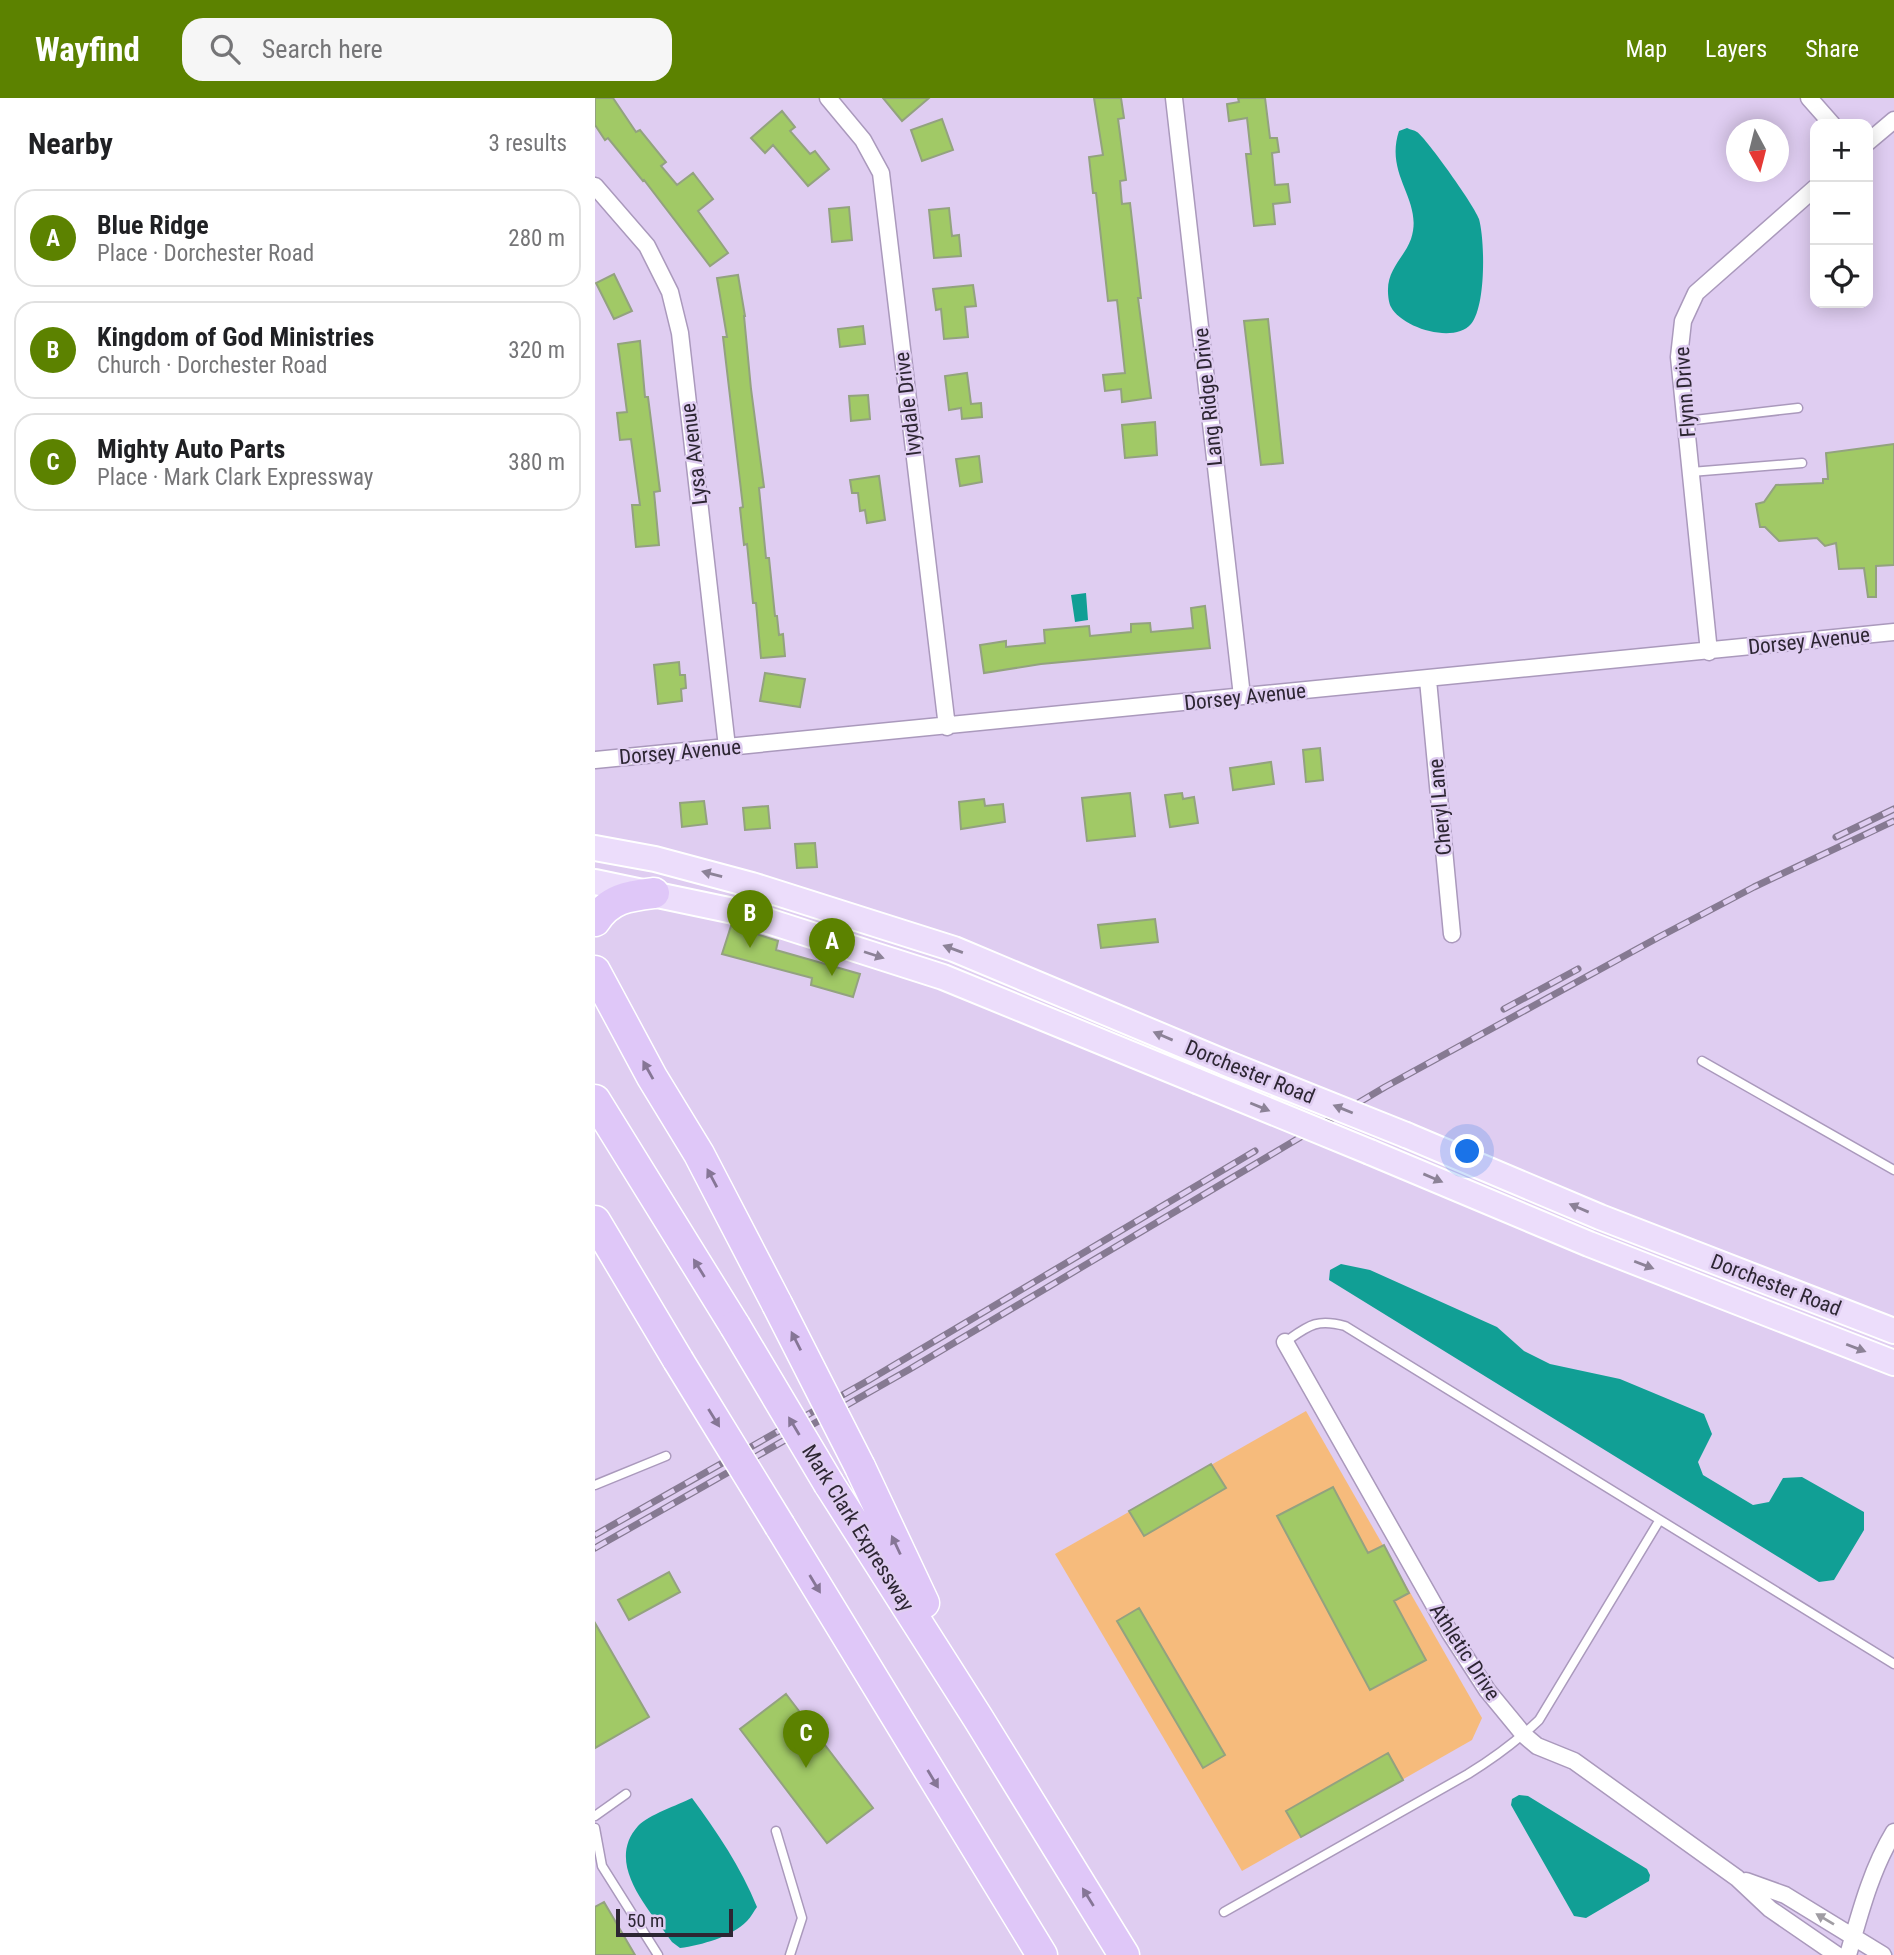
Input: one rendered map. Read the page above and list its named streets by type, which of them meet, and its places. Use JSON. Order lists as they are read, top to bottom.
{
  "streets": {
    "highway": ["Mark Clark Expressway"],
    "main road": ["Dorchester Road"],
    "street": [
      "Flynn Drive",
      "Lang Ridge Drive",
      "Ivydale Drive",
      "Lysa Avenue",
      "Dorsey Avenue",
      "Cheryl Lane",
      "Athletic Drive"
    ]
  },
  "crossings": [
    ["Flynn Drive", "Dorsey Avenue"],
    ["Lang Ridge Drive", "Dorsey Avenue"],
    ["Ivydale Drive", "Dorsey Avenue"],
    ["Lysa Avenue", "Dorsey Avenue"],
    ["Dorsey Avenue", "Cheryl Lane"]
  ],
  "scale_bar": "50 m",
  "north": "bottom",
  "page": {
    "header": "Wayfind",
    "search": "Search here",
    "nav": ["Map", "Layers", "Share"],
    "heading": ["Nearby", "3 results"],
    "map_buttons": ["+", "−"],
    "list": [
      {
        "mark": "A",
        "name": "Blue Ridge",
        "note": "Place · Dorchester Road",
        "value": "280 m"
      },
      {
        "mark": "B",
        "name": "Kingdom of God Ministries",
        "note": "Church · Dorchester Road",
        "value": "320 m"
      },
      {
        "mark": "C",
        "name": "Mighty Auto Parts",
        "note": "Place · Mark Clark Expressway",
        "value": "380 m"
      }
    ],
    "pins": ["B", "A", "C"],
    "scale": "50 m"
  }
}
